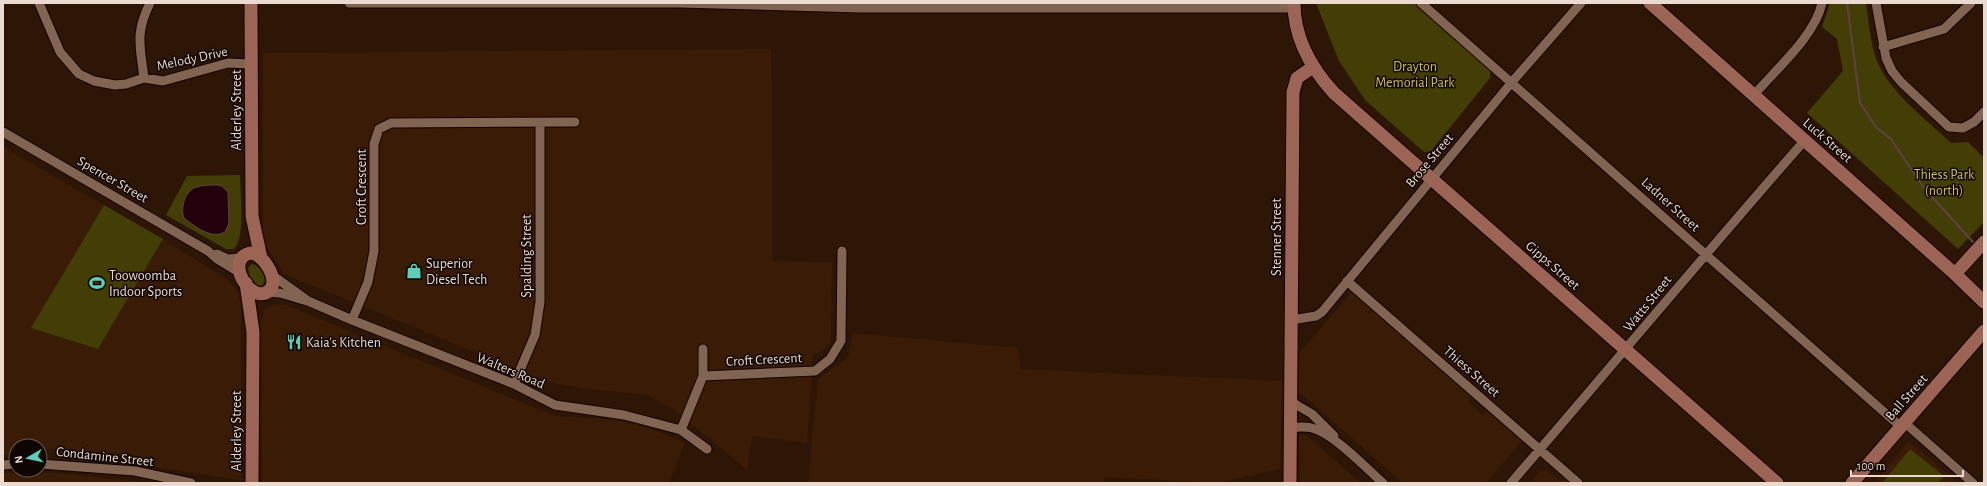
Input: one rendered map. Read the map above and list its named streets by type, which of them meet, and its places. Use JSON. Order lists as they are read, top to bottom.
{
  "streets": {
    "main road": [
      "Alderley Street",
      "Luck Street",
      "Stenner Street",
      "Gipps Street",
      "Ball Street"
    ],
    "street": [
      "Melody Drive",
      "Brose Street",
      "Spencer Street",
      "Croft Crescent",
      "Ladner Street",
      "Spalding Street",
      "Watts Street",
      "Walters Road",
      "Thiess Street",
      "Condamine Street"
    ]
  },
  "crossings": [
    ["Melody Drive", "Alderley Street"],
    ["Alderley Street", "Spencer Street"],
    ["Alderley Street", "Walters Road"],
    ["Luck Street", "Watts Street"],
    ["Brose Street", "Ladner Street"],
    ["Brose Street", "Stenner Street"],
    ["Brose Street", "Gipps Street"],
    ["Brose Street", "Thiess Street"],
    ["Spencer Street", "Walters Road"],
    ["Croft Crescent", "Spalding Street"],
    ["Croft Crescent", "Walters Road"],
    ["Ladner Street", "Watts Street"],
    ["Ladner Street", "Ball Street"],
    ["Stenner Street", "Gipps Street"],
    ["Spalding Street", "Walters Road"],
    ["Gipps Street", "Watts Street"],
    ["Watts Street", "Thiess Street"]
  ],
  "parks": ["Drayton Memorial Park", "Thiess Park (north)"],
  "places": {
    "shop": ["Superior Diesel Tech"],
    "sports": ["Toowoomba Indoor Sports"],
    "restaurant": ["Kaia's Kitchen"]
  },
  "scale_bar": "100 m",
  "north": "left"
}
